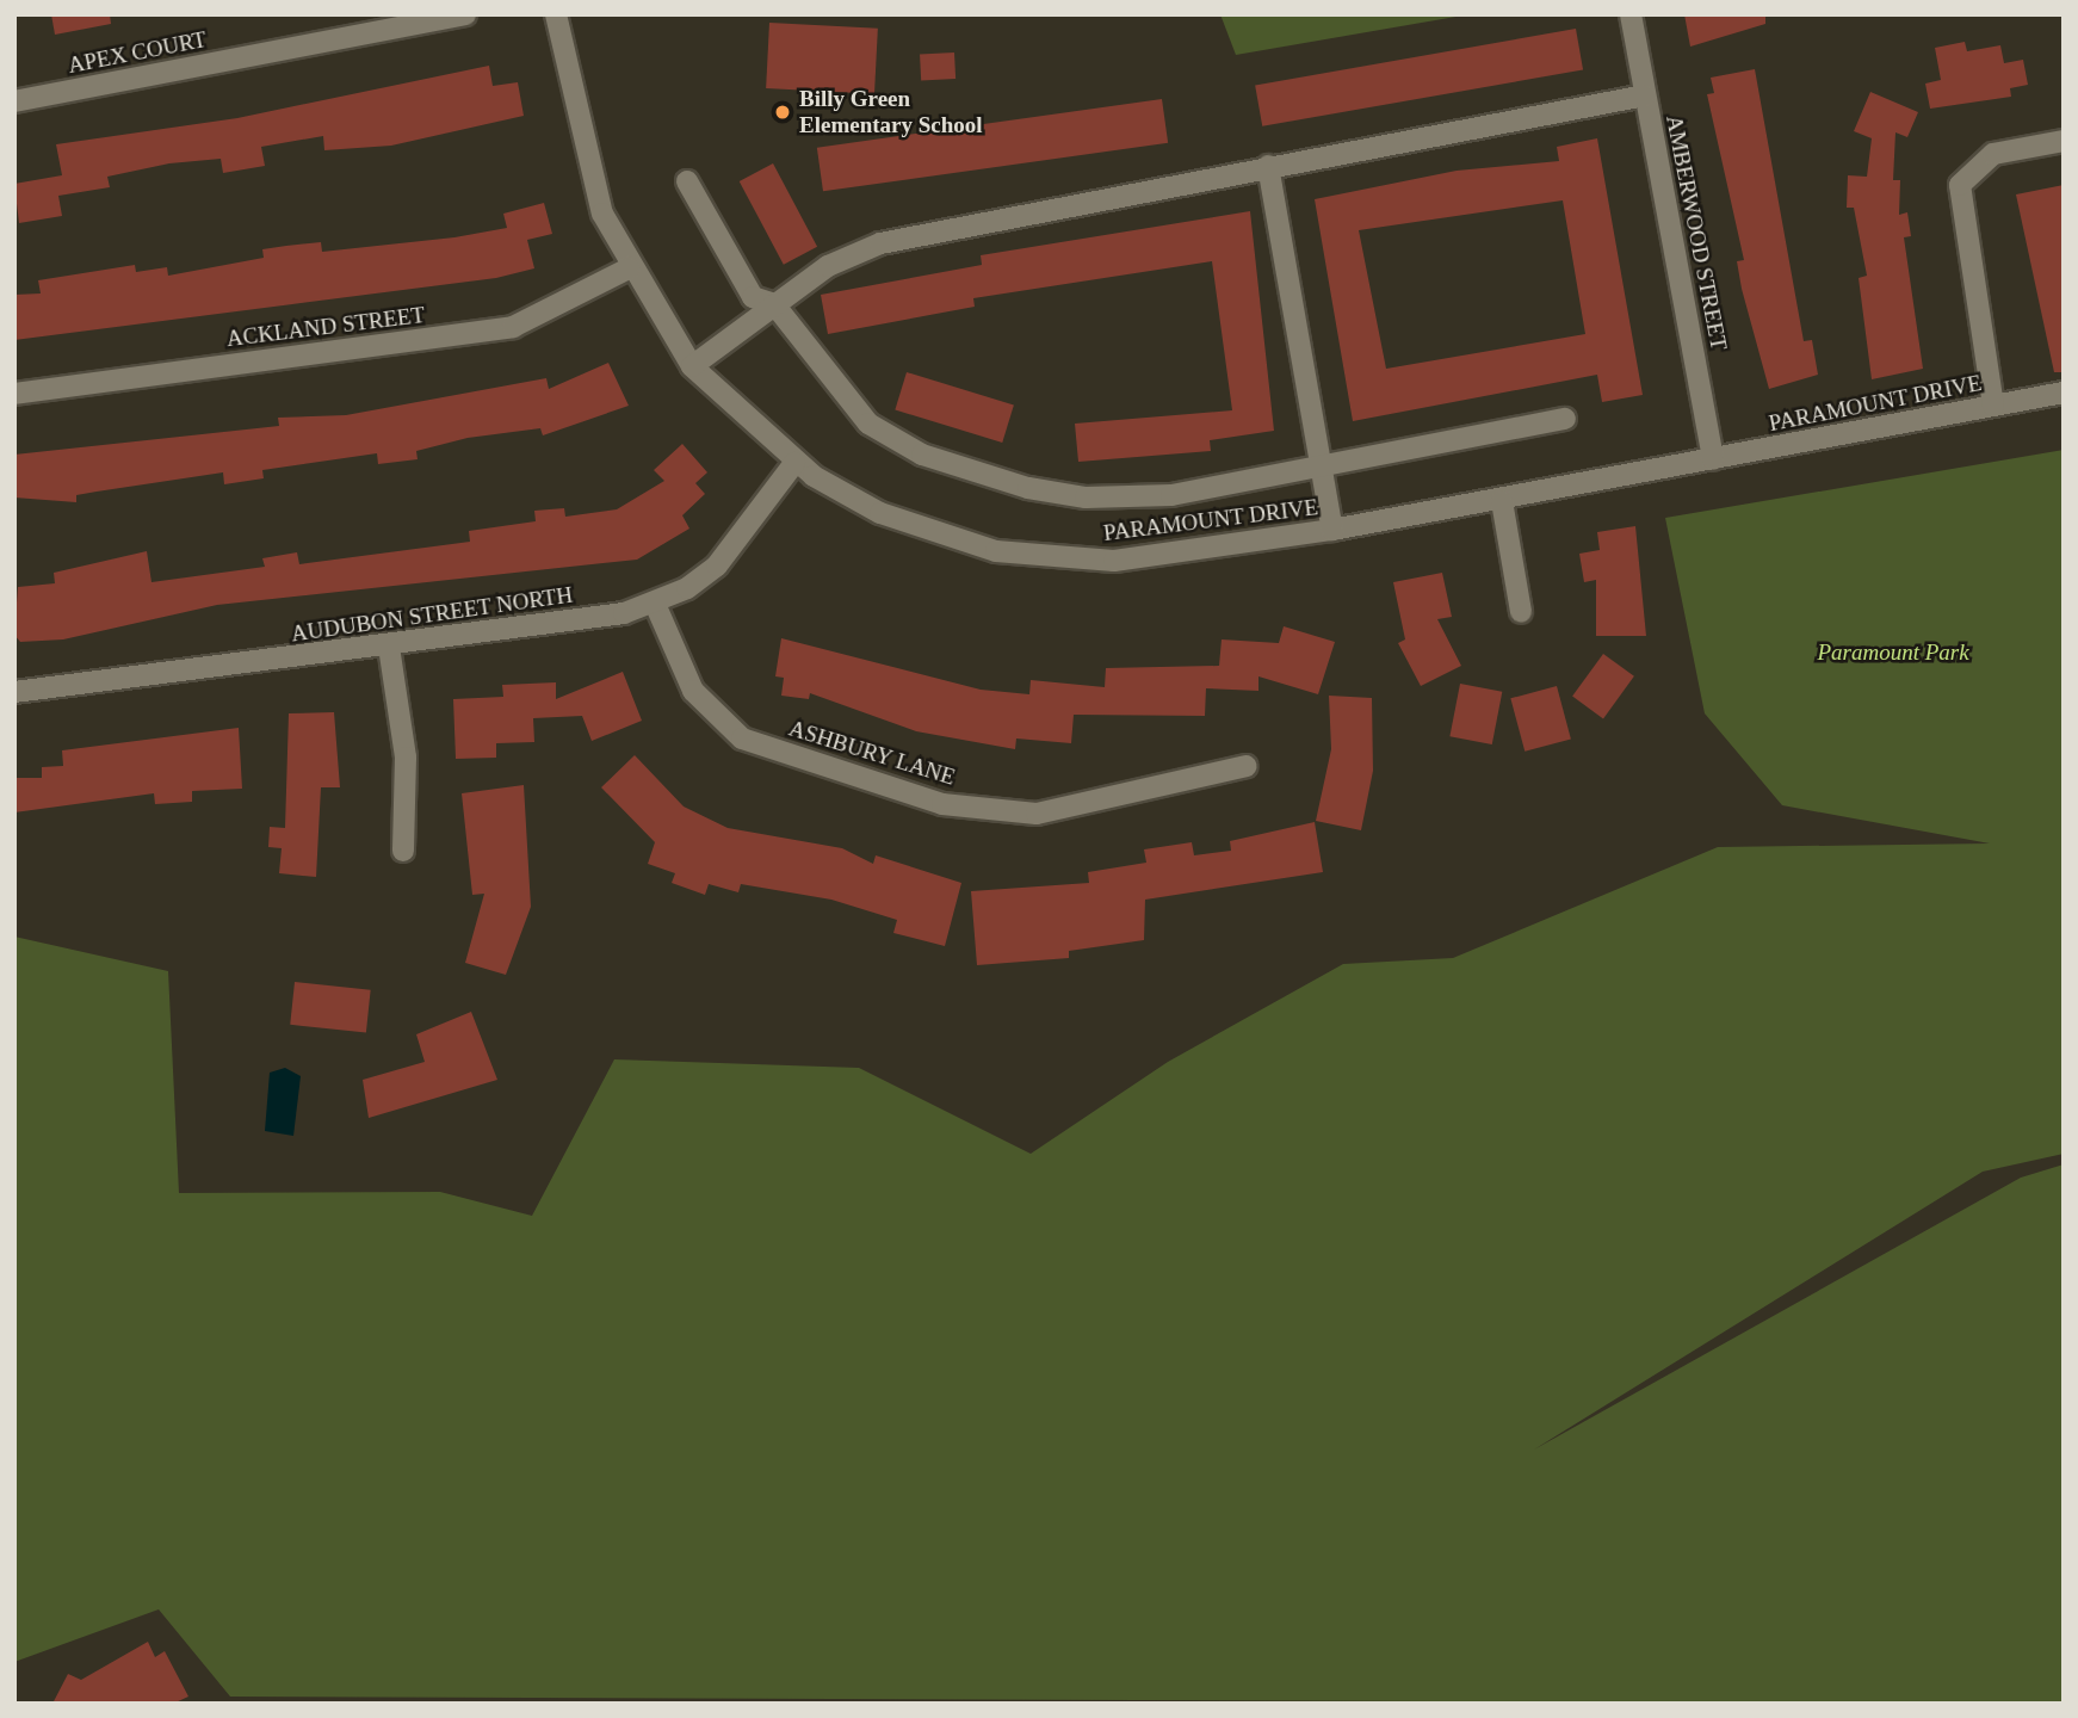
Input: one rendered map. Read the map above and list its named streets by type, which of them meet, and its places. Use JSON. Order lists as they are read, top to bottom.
{
  "streets": {
    "street": [
      "APEX COURT",
      "AMBERWOOD STREET",
      "ACKLAND STREET",
      "PARAMOUNT DRIVE",
      "AUDUBON STREET NORTH",
      "ASHBURY LANE"
    ]
  },
  "crossings": [
    ["AMBERWOOD STREET", "PARAMOUNT DRIVE"],
    ["ACKLAND STREET", "PARAMOUNT DRIVE"],
    ["PARAMOUNT DRIVE", "AUDUBON STREET NORTH"],
    ["AUDUBON STREET NORTH", "ASHBURY LANE"]
  ],
  "parks": ["Paramount Park"],
  "places": ["Billy Green Elementary School"]
}
